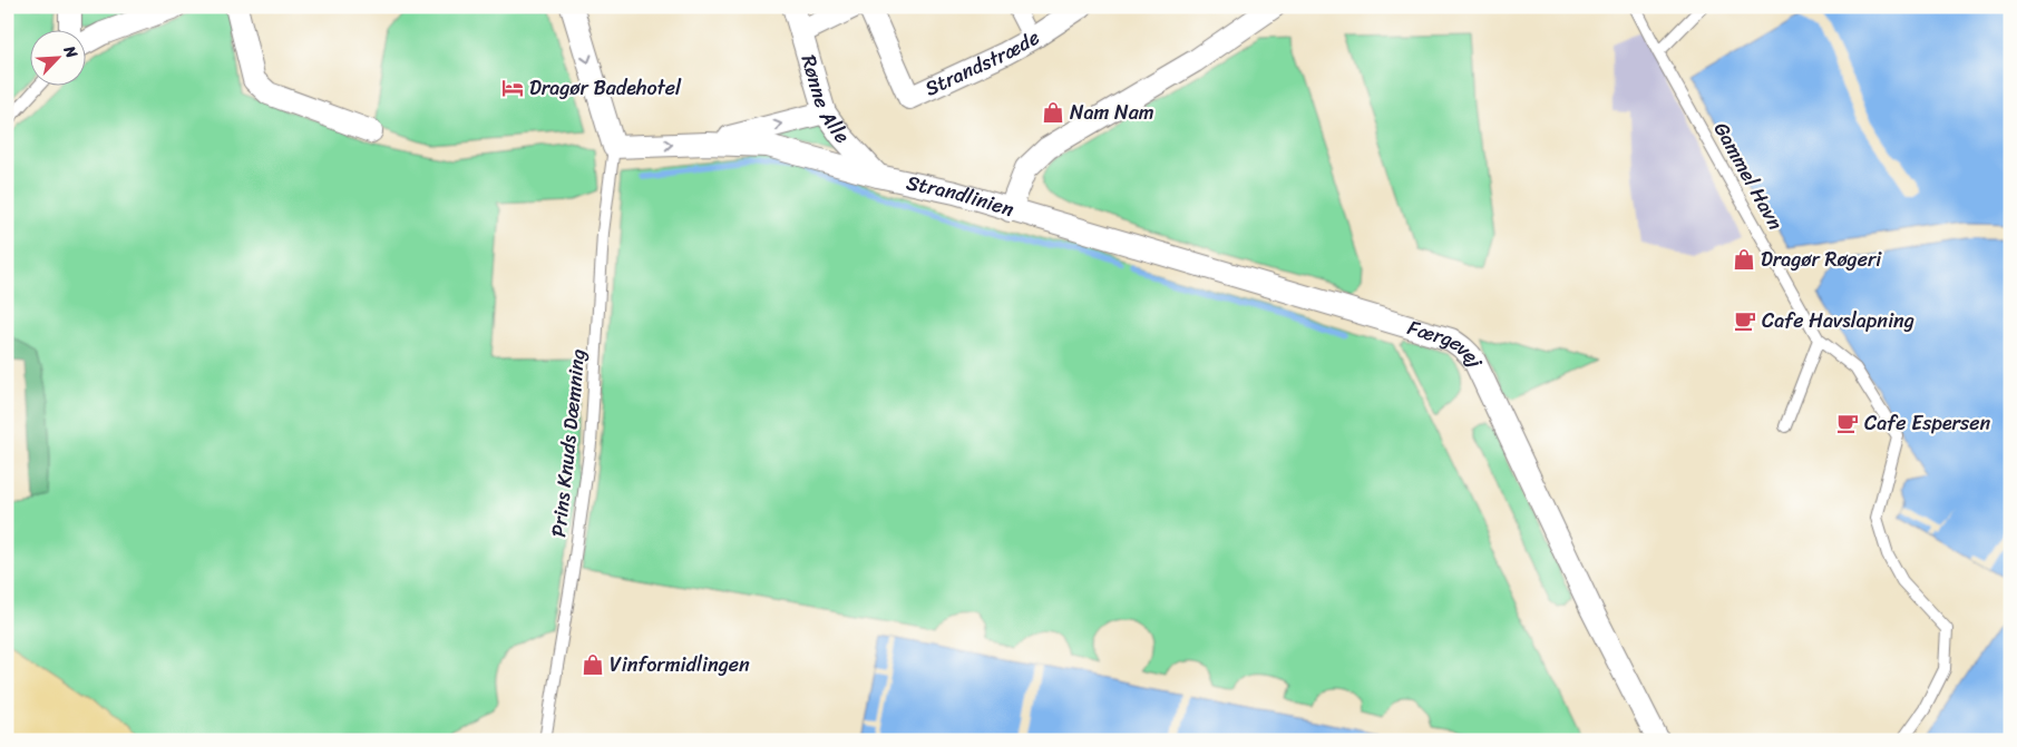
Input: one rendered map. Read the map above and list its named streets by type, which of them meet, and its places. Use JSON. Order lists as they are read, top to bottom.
{
  "streets": {
    "street": [
      "Strandstræde",
      "Rønne Alle",
      "Strandlinien",
      "Færgevej"
    ],
    "lane": ["Gammel Havn", "Prins Knuds Dæmning"]
  },
  "crossings": [
    ["Rønne Alle", "Strandlinien"],
    ["Strandlinien", "Færgevej"],
    ["Strandlinien", "Prins Knuds Dæmning"]
  ],
  "places": {
    "hotel": ["Dragør Badehotel"],
    "shop": ["Nam Nam", "Dragør Røgeri", "Vinformidlingen"],
    "cafe": ["Cafe Havslapning", "Cafe Espersen"]
  },
  "north": "top right"
}
